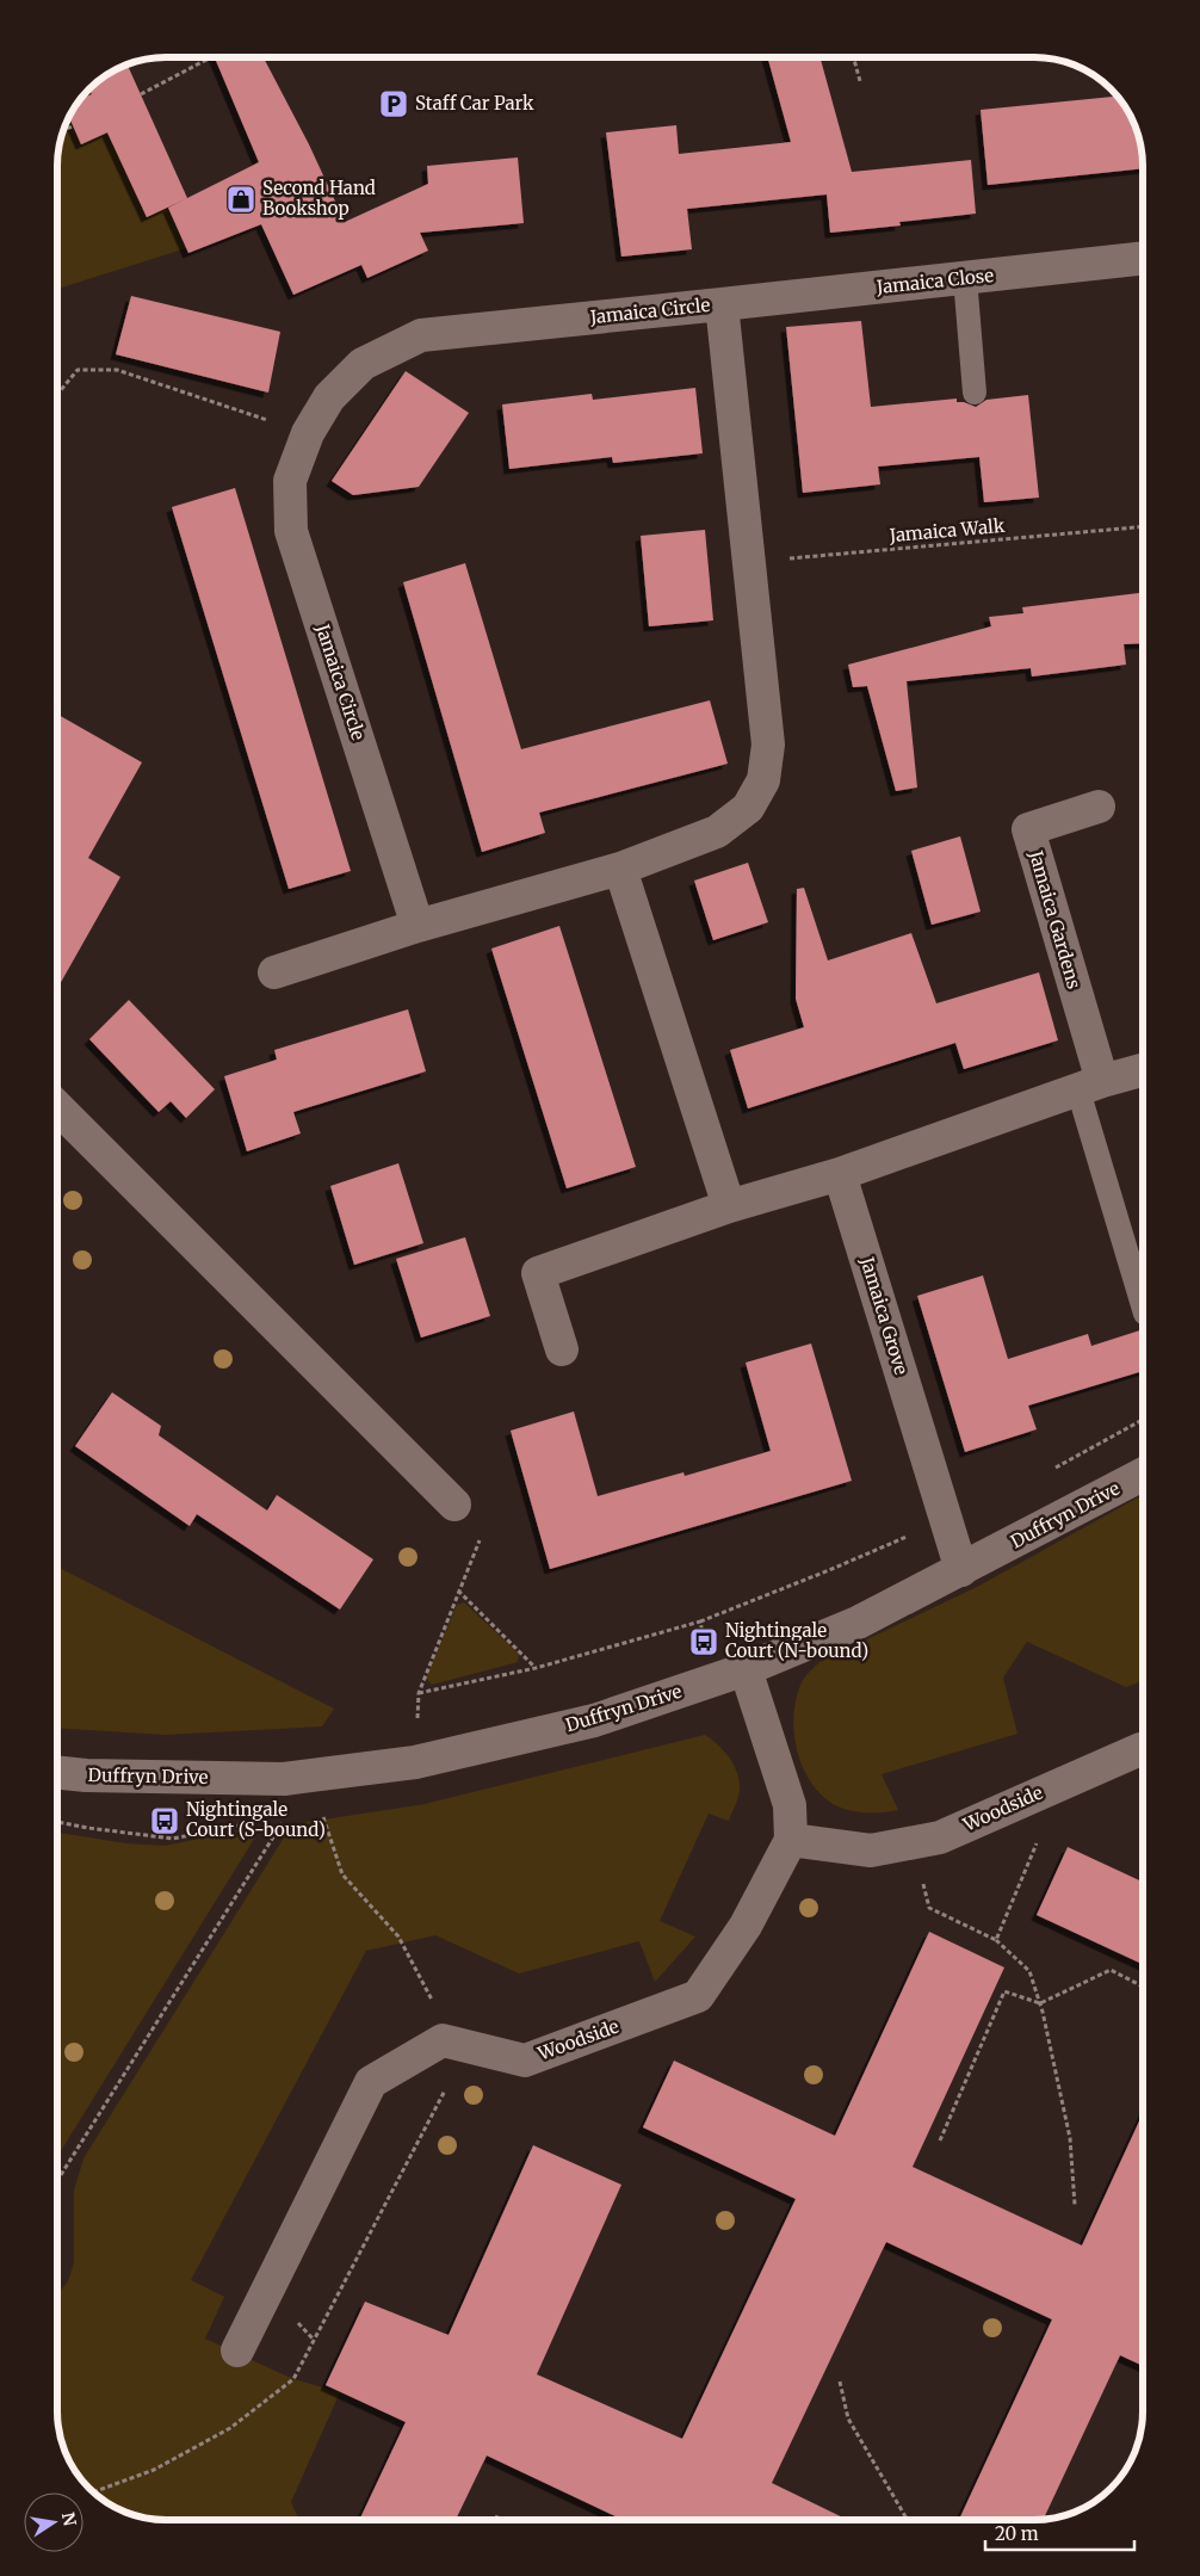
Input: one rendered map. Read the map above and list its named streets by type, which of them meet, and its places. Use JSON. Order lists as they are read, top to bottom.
{
  "streets": {
    "street": [
      "Jamaica Close",
      "Jamaica Circle",
      "Jamaica Gardens",
      "Jamaica Grove",
      "Duffryn Drive",
      "Woodside"
    ],
    "path": ["Jamaica Walk"]
  },
  "crossings": [
    ["Jamaica Close", "Jamaica Circle"],
    ["Jamaica Circle", "Jamaica Walk"],
    ["Jamaica Grove", "Duffryn Drive"],
    ["Duffryn Drive", "Woodside"]
  ],
  "places": {
    "parking": ["Staff Car Park"],
    "shop": ["Second Hand Bookshop"],
    "bus stop": ["Nightingale Court (N-bound)", "Nightingale Court (S-bound)"]
  },
  "scale_bar": "20 m",
  "north": "right"
}
